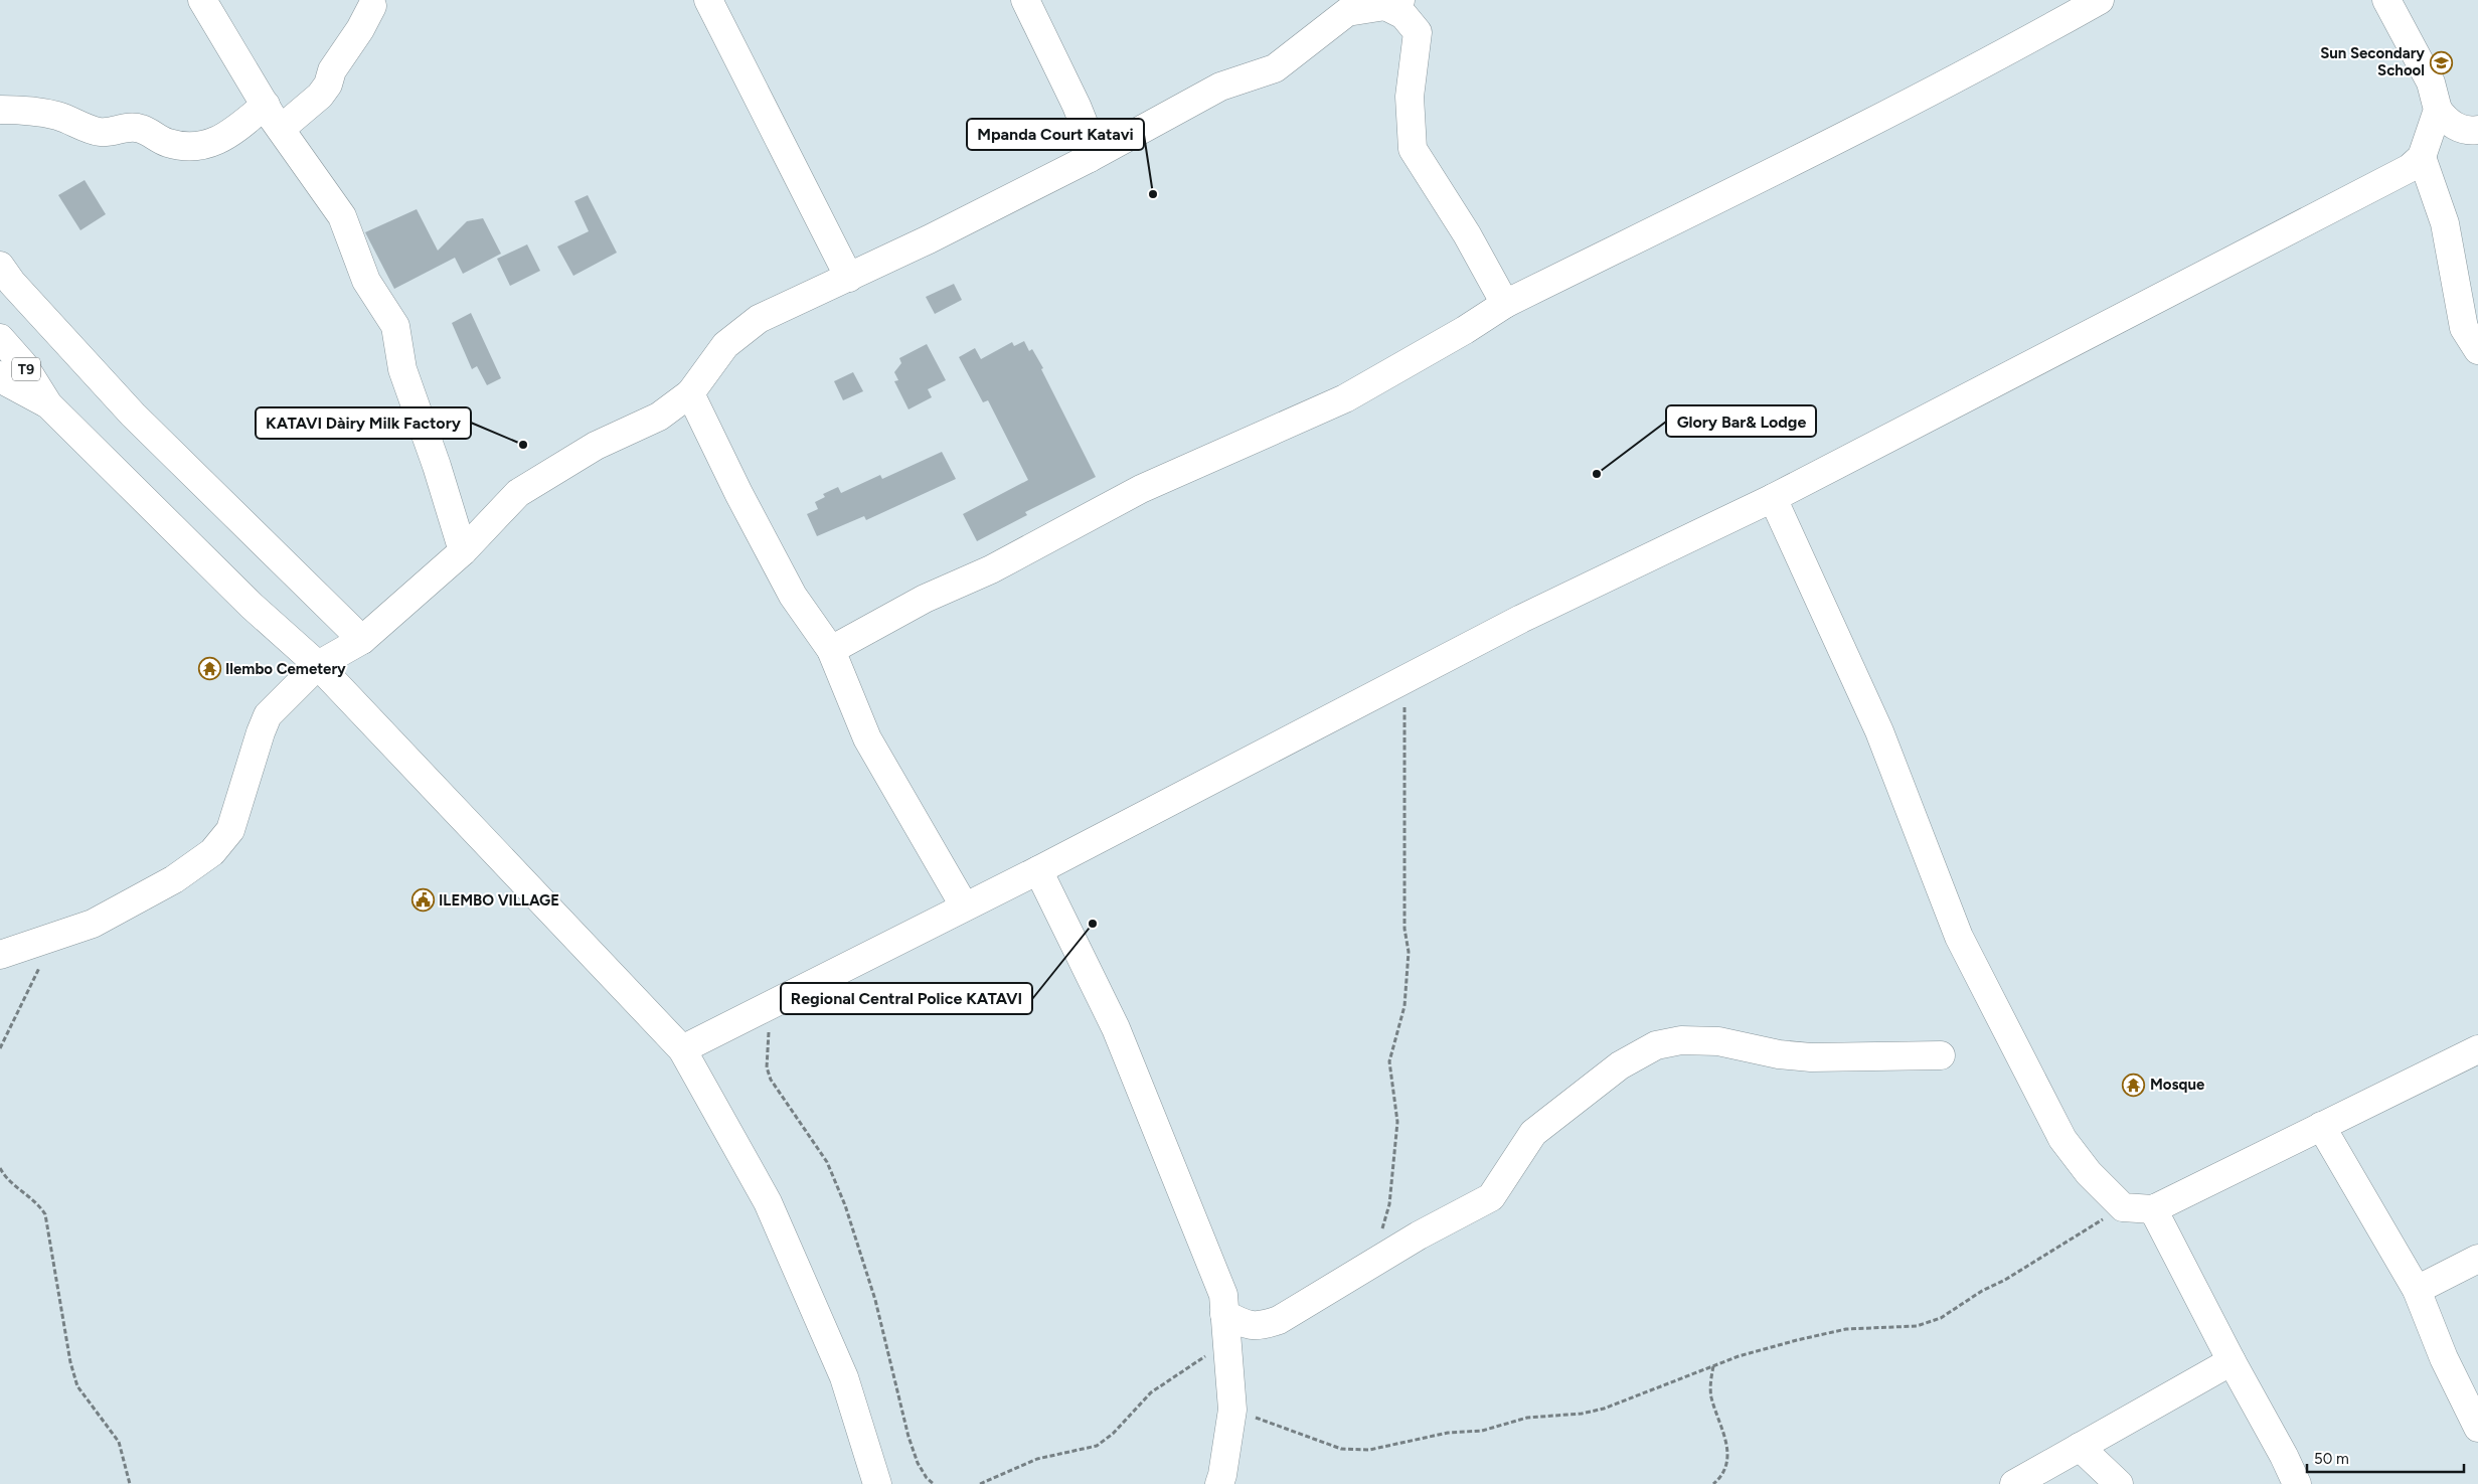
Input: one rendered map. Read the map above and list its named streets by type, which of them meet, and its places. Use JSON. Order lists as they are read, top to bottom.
{
  "streets": {
    "main road": ["T9"]
  },
  "places": {
    "school or university": ["Sun Secondary School"],
    "other": [
      "Mpanda Court Katavi",
      "KATAVI Dàiry Milk Factory",
      "Glory Bar& Lodge",
      "Regional Central Police KATAVI"
    ],
    "temple": ["Ilembo Cemetery", "Mosque"],
    "public building": ["ILEMBO VILLAGE"]
  },
  "scale_bar": "50 m"
}
